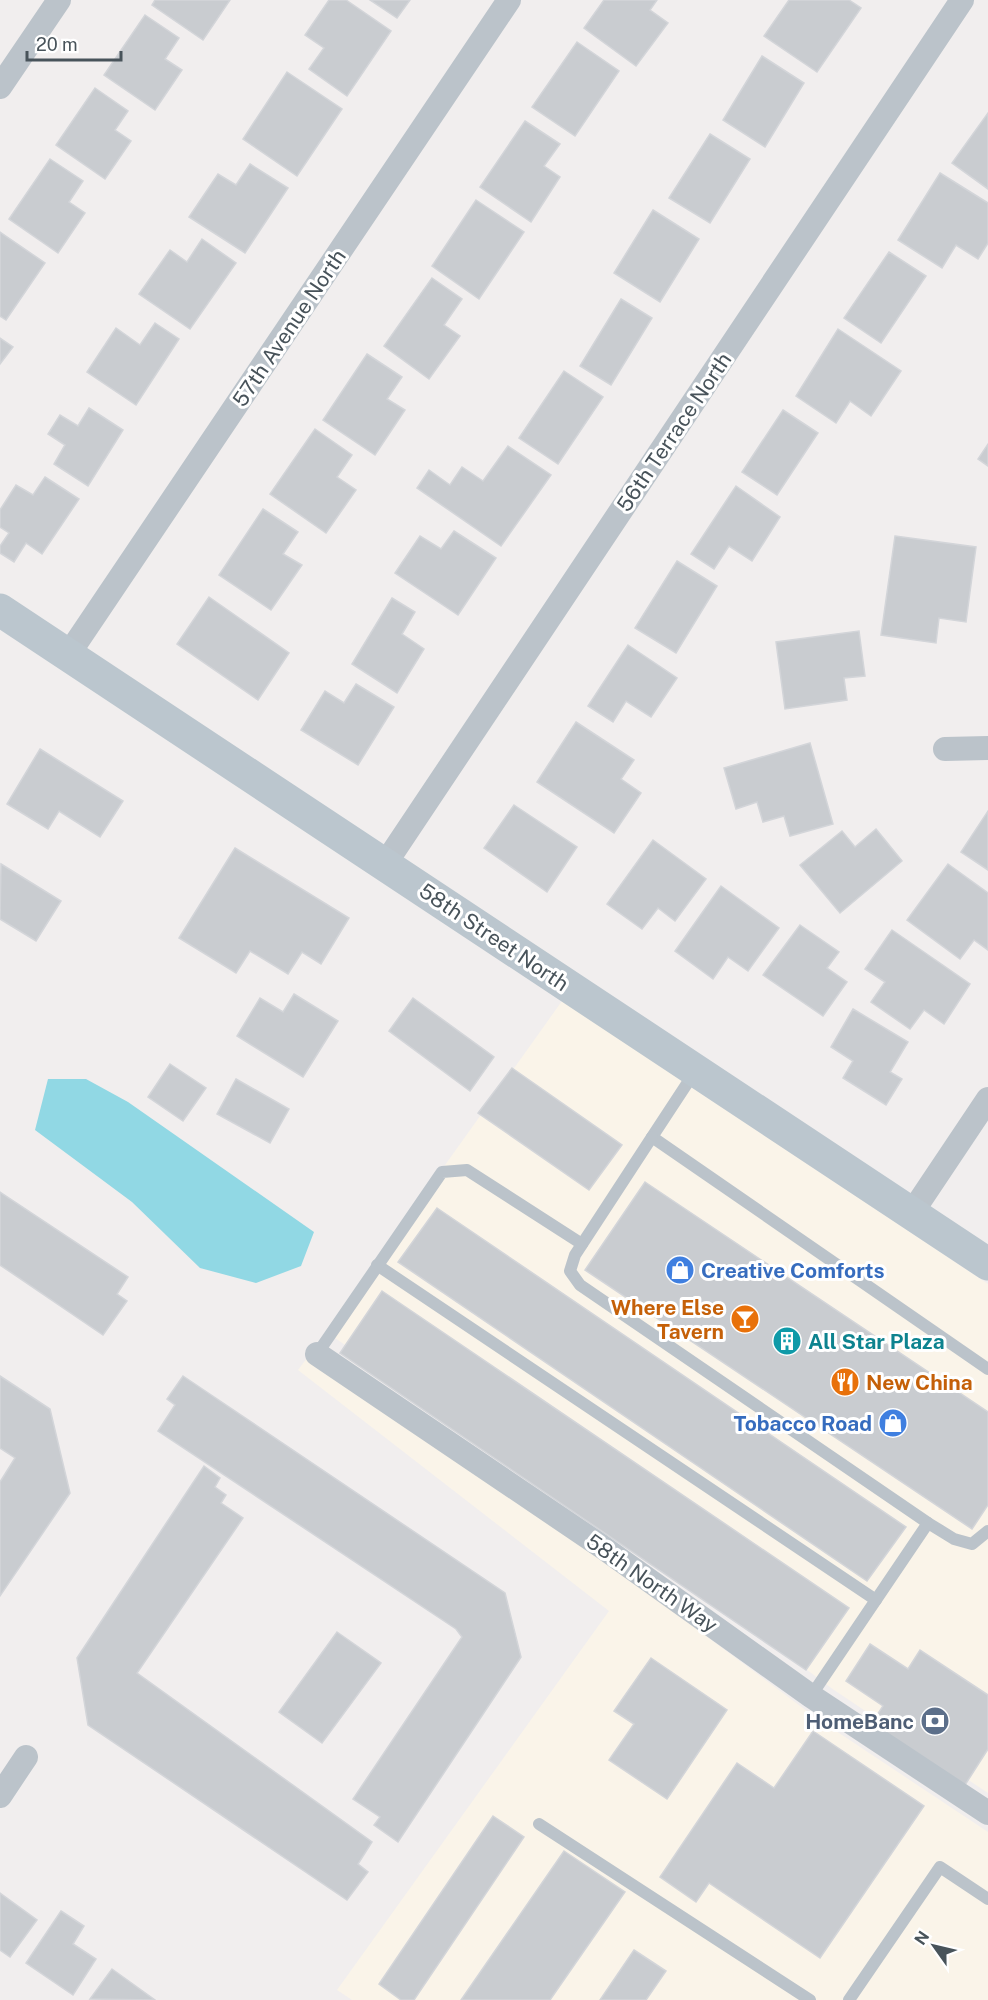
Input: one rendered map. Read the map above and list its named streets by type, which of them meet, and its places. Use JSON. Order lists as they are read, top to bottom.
{
  "streets": {
    "street": [
      "57th Avenue North",
      "56th Terrace North",
      "58th Street North",
      "58th North Way"
    ]
  },
  "crossings": [
    ["57th Avenue North", "58th Street North"],
    ["56th Terrace North", "58th Street North"]
  ],
  "places": {
    "shop": ["Creative Comforts", "Tobacco Road"],
    "bar": ["Where Else Tavern"],
    "building": ["All Star Plaza"],
    "restaurant": ["New China"],
    "bank": ["HomeBanc"]
  },
  "scale_bar": "20 m",
  "north": "top left"
}
